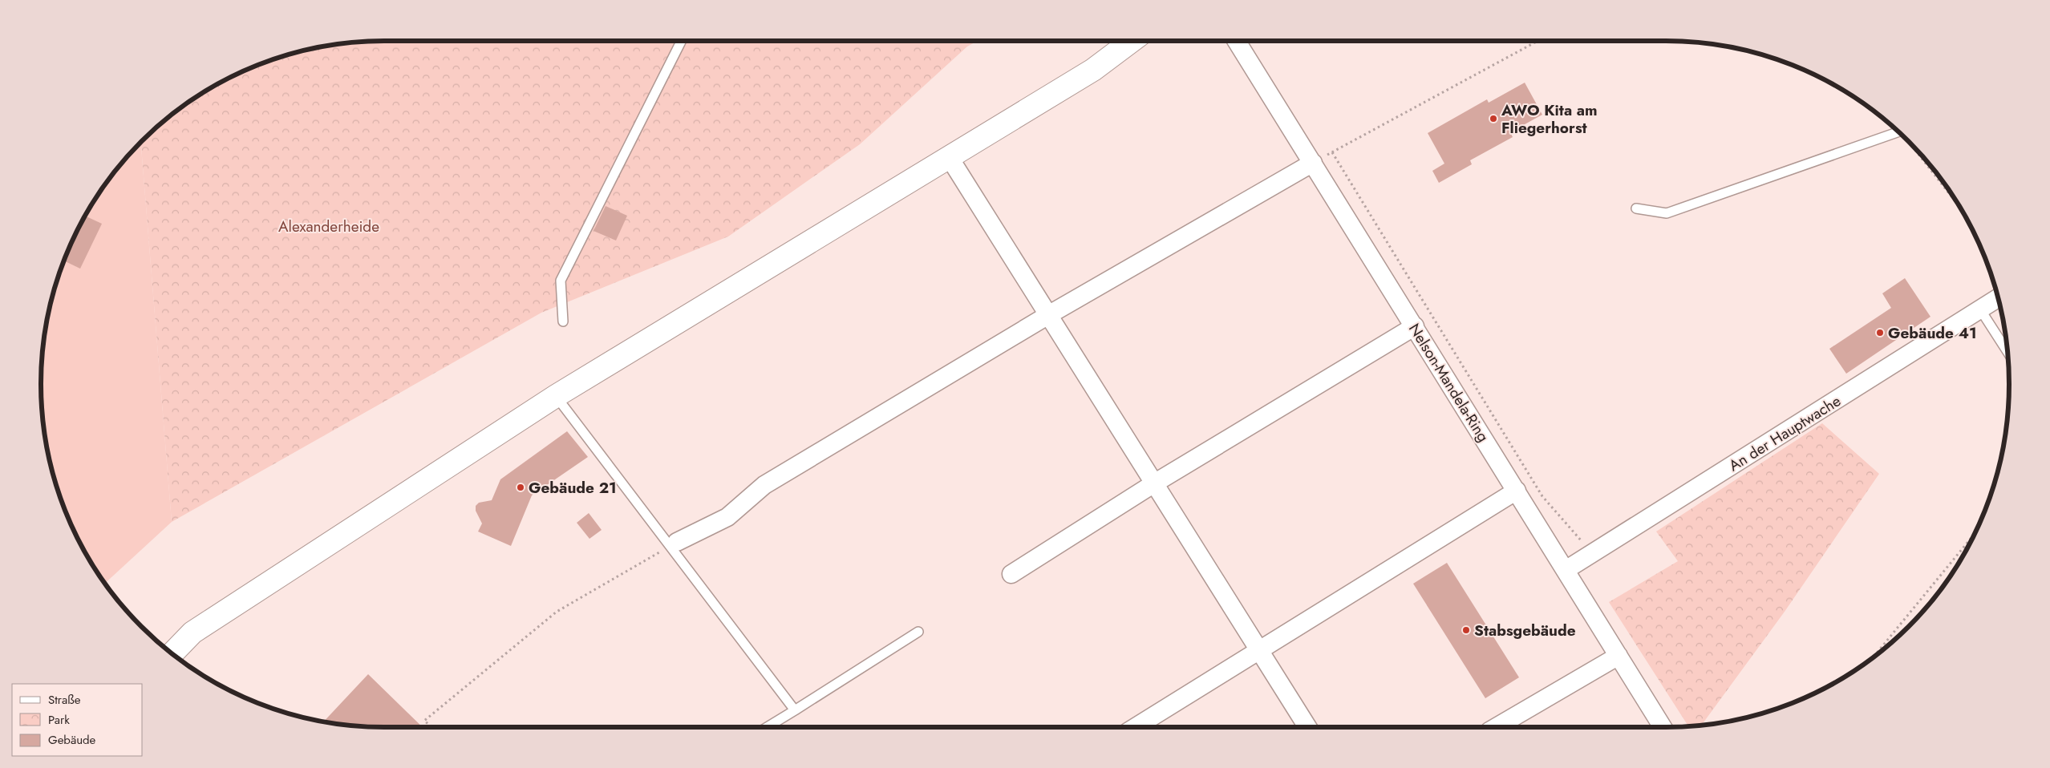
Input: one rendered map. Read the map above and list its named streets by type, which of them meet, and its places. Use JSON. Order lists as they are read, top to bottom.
{
  "streets": {
    "street": ["Nelson-Mandela-Ring", "An der Hauptwache"]
  },
  "crossings": [
    ["Nelson-Mandela-Ring", "An der Hauptwache"]
  ],
  "parks": ["Alexanderheide"],
  "places": [
    "AWO Kita am Fliegerhorst",
    "Gebäude 41",
    "Gebäude 21",
    "Stabsgebäude"
  ],
  "legend": ["Straße", "Park", "Gebäude"]
}
